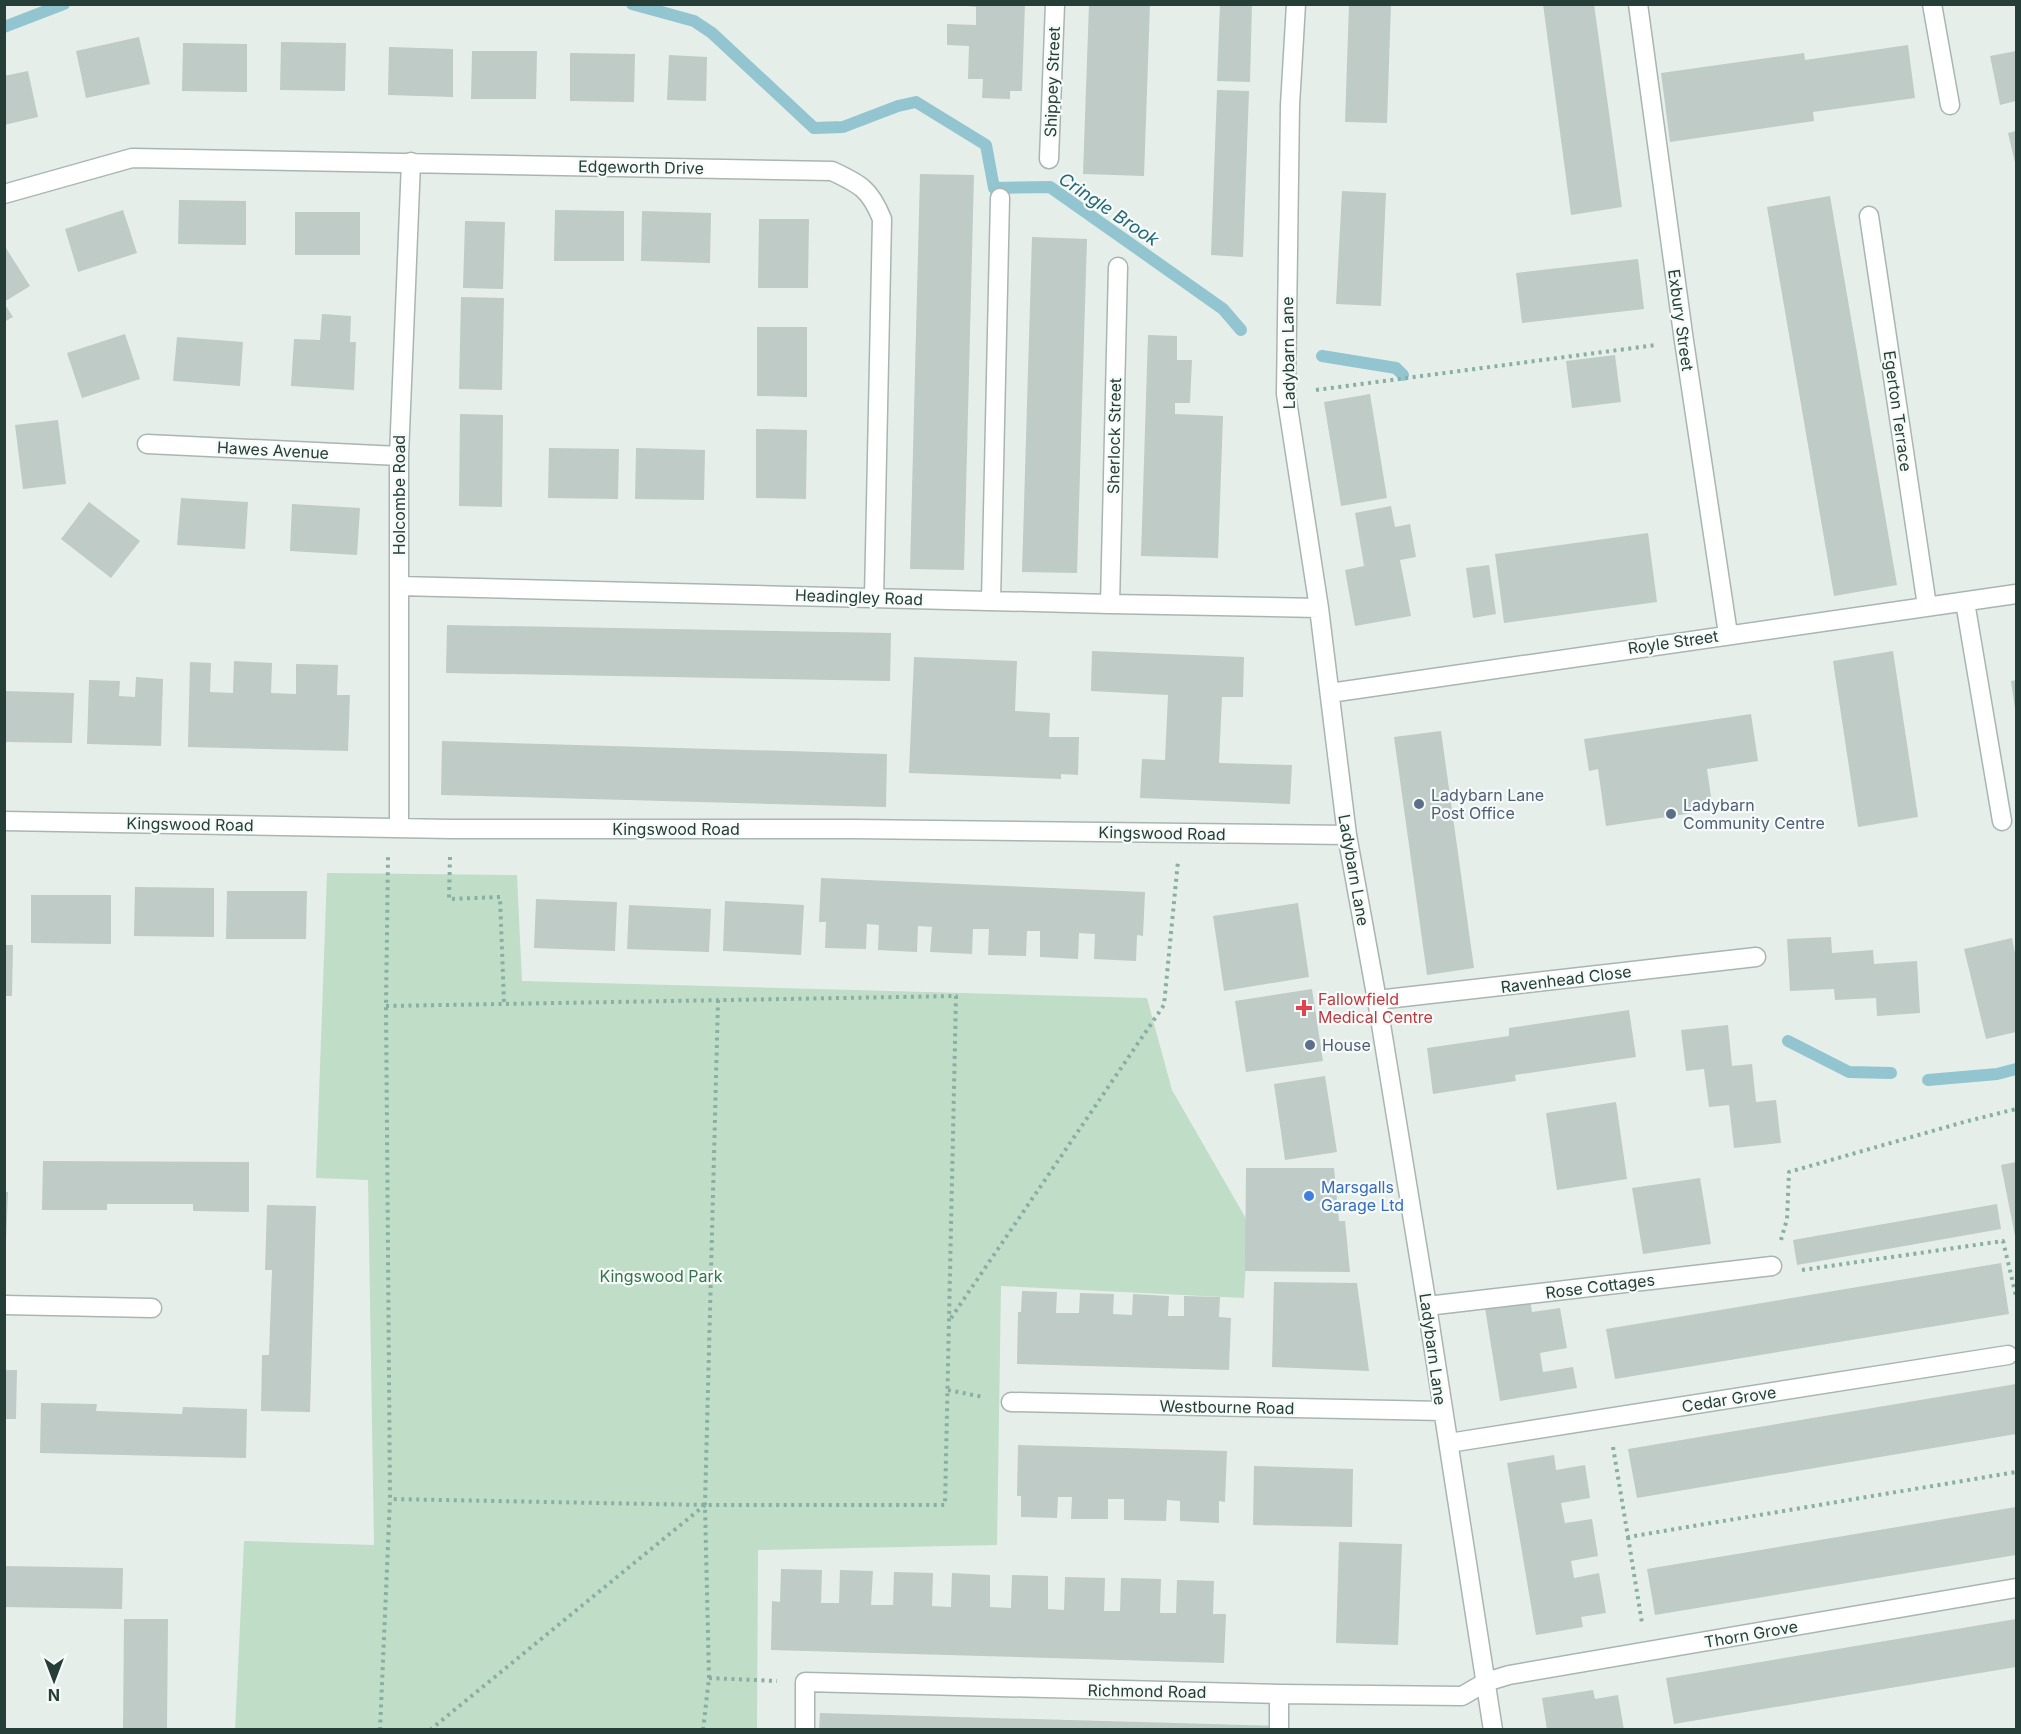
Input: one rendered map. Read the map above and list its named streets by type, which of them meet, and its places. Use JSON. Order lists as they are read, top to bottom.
{
  "streets": {
    "street": [
      "Shippey Street",
      "Edgeworth Drive",
      "Exbury Street",
      "Ladybarn Lane",
      "Egerton Terrace",
      "Sherlock Street",
      "Hawes Avenue",
      "Holcombe Road",
      "Headingley Road",
      "Royle Street",
      "Kingswood Road",
      "Ravenhead Close",
      "Rose Cottages",
      "Cedar Grove",
      "Westbourne Road",
      "Thorn Grove",
      "Richmond Road"
    ]
  },
  "crossings": [
    ["Edgeworth Drive", "Holcombe Road"],
    ["Edgeworth Drive", "Headingley Road"],
    ["Exbury Street", "Royle Street"],
    ["Ladybarn Lane", "Headingley Road"],
    ["Ladybarn Lane", "Royle Street"],
    ["Ladybarn Lane", "Kingswood Road"],
    ["Ladybarn Lane", "Ravenhead Close"],
    ["Ladybarn Lane", "Rose Cottages"],
    ["Ladybarn Lane", "Cedar Grove"],
    ["Ladybarn Lane", "Westbourne Road"],
    ["Ladybarn Lane", "Thorn Grove"],
    ["Ladybarn Lane", "Richmond Road"],
    ["Egerton Terrace", "Royle Street"],
    ["Sherlock Street", "Headingley Road"],
    ["Hawes Avenue", "Holcombe Road"],
    ["Holcombe Road", "Headingley Road"],
    ["Holcombe Road", "Kingswood Road"],
    ["Thorn Grove", "Richmond Road"]
  ],
  "water": ["Cringle Brook"],
  "parks": ["Kingswood Park"],
  "places": {
    "other": [
      "Ladybarn Lane Post Office",
      "Ladybarn Community Centre",
      "House",
      "Marsgalls Garage Ltd"
    ],
    "health": ["Fallowfield Medical Centre"]
  },
  "north": "bottom"
}
